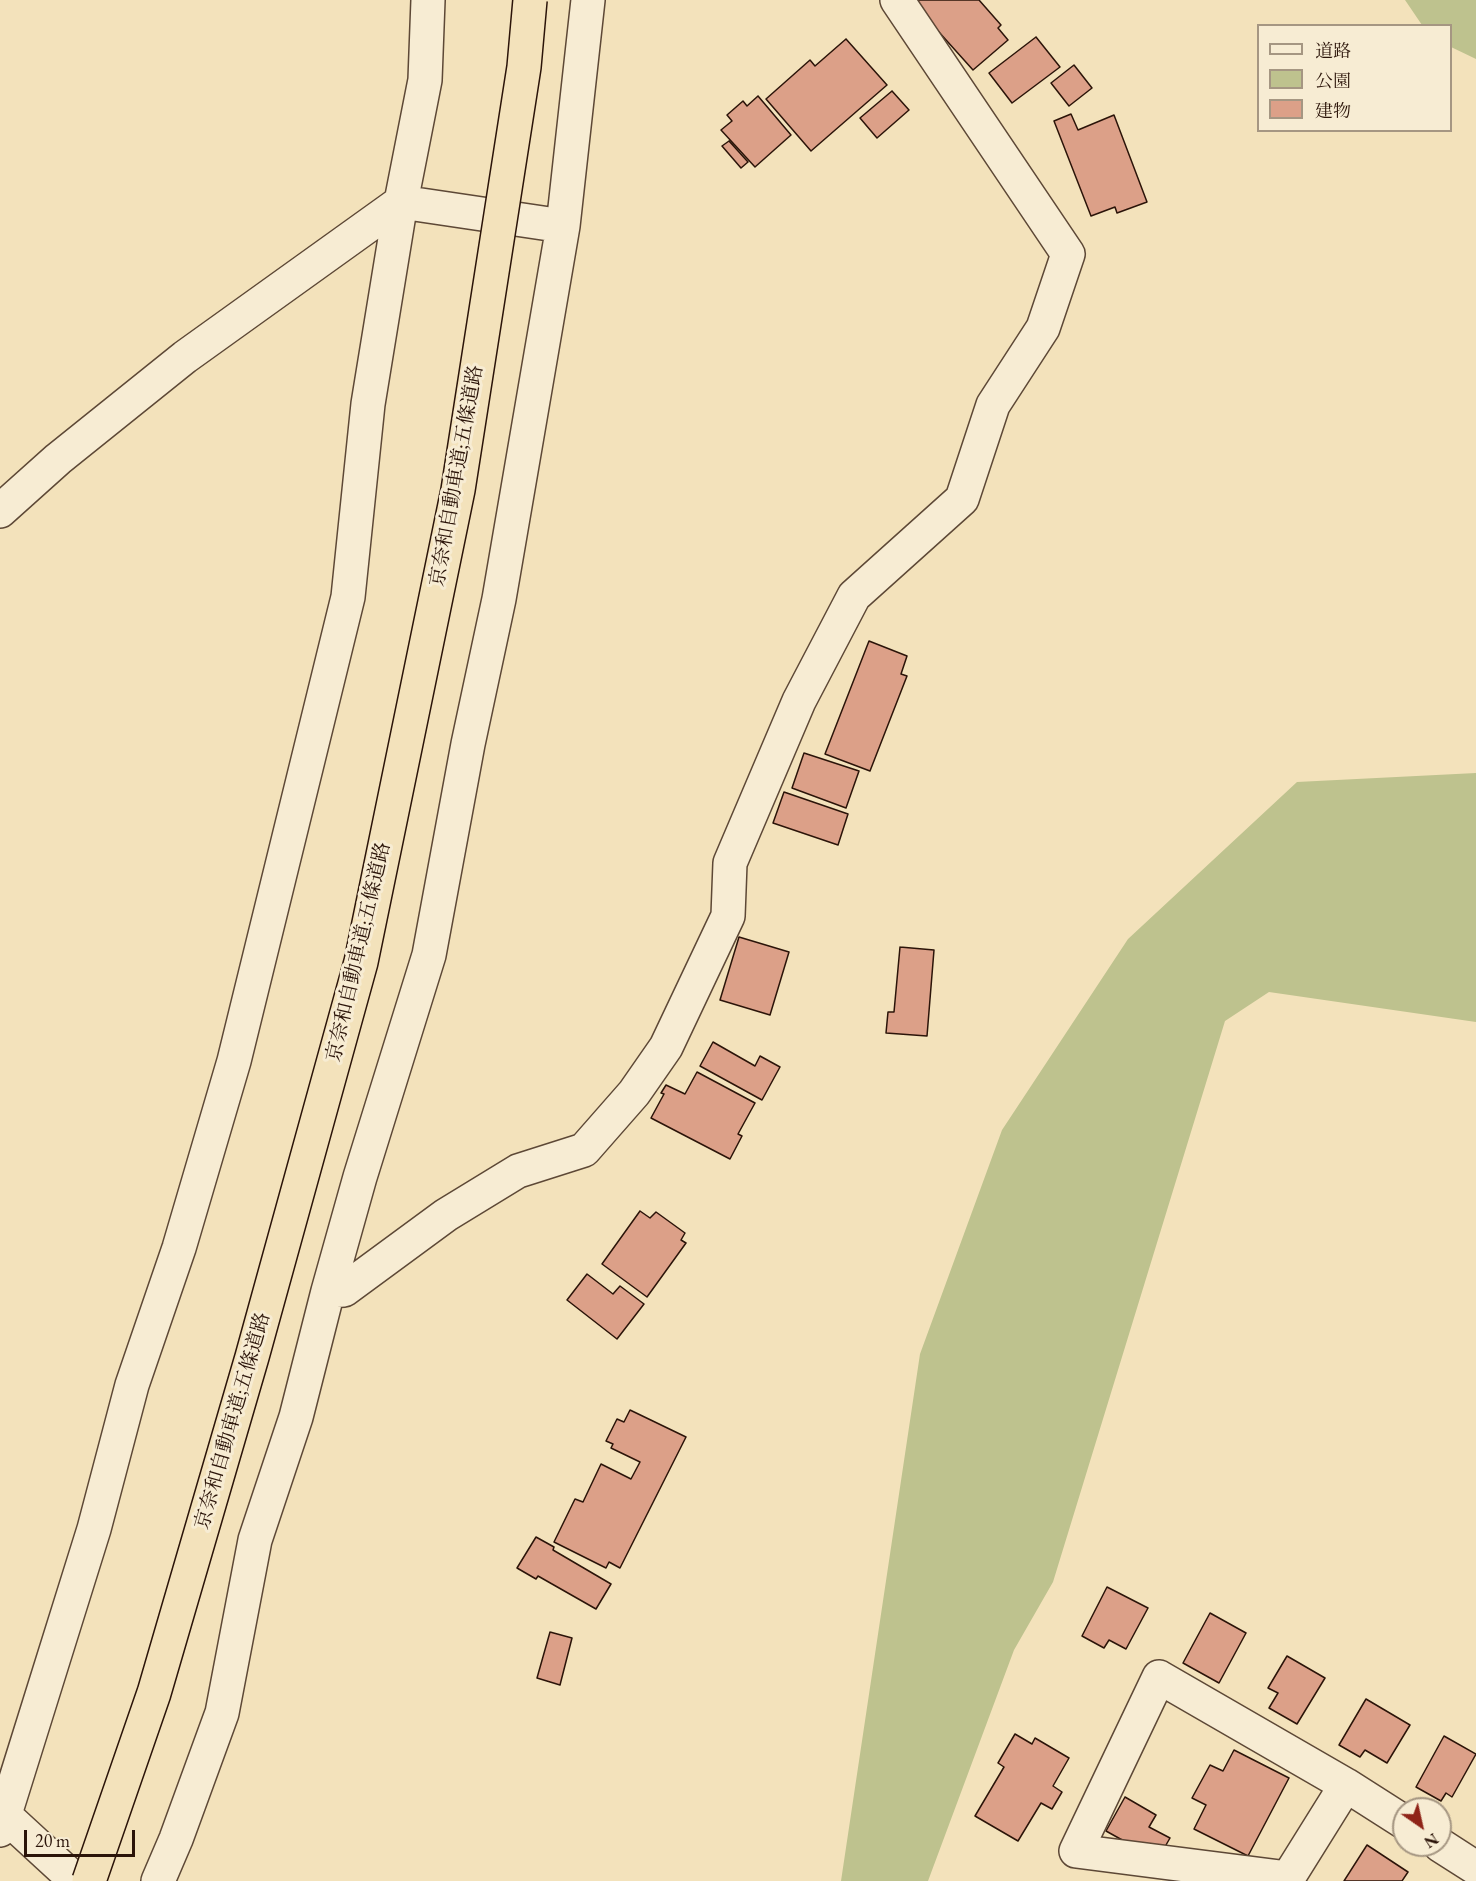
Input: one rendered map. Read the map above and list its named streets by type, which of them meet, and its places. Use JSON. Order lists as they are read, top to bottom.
{
  "streets": {
    "highway": ["京奈和自動車道;五條道路"]
  },
  "legend": ["道路", "公園", "建物"],
  "scale_bar": "20 m",
  "north": "bottom right"
}
